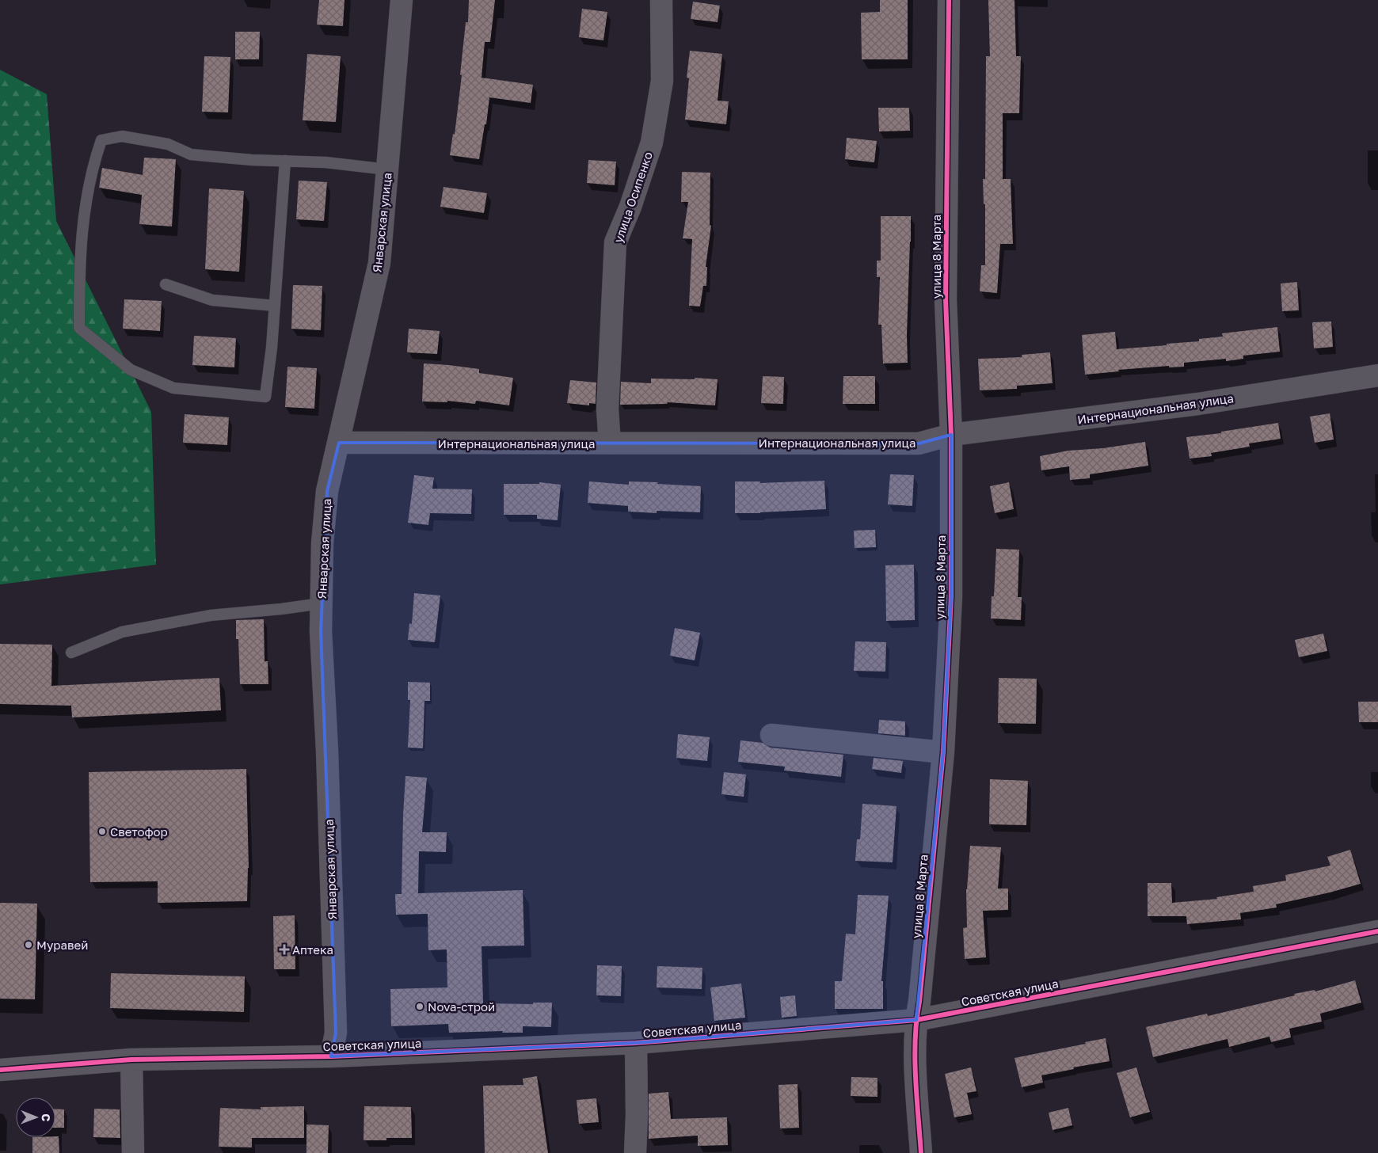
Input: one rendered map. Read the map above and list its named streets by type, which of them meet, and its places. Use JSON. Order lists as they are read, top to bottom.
{
  "streets": {
    "street": [
      "улица Осипенко",
      "Январская улица",
      "улица 8 Марта",
      "Интернациональная улица",
      "Советская улица"
    ]
  },
  "crossings": [
    ["улица Осипенко", "Интернациональная улица"],
    ["Январская улица", "Интернациональная улица"],
    ["Январская улица", "Советская улица"],
    ["улица 8 Марта", "Интернациональная улица"],
    ["улица 8 Марта", "Советская улица"]
  ],
  "places": {
    "other": ["Светофор", "Муравей", "Nova-строй"],
    "health": ["Аптека"]
  },
  "north": "right"
}
